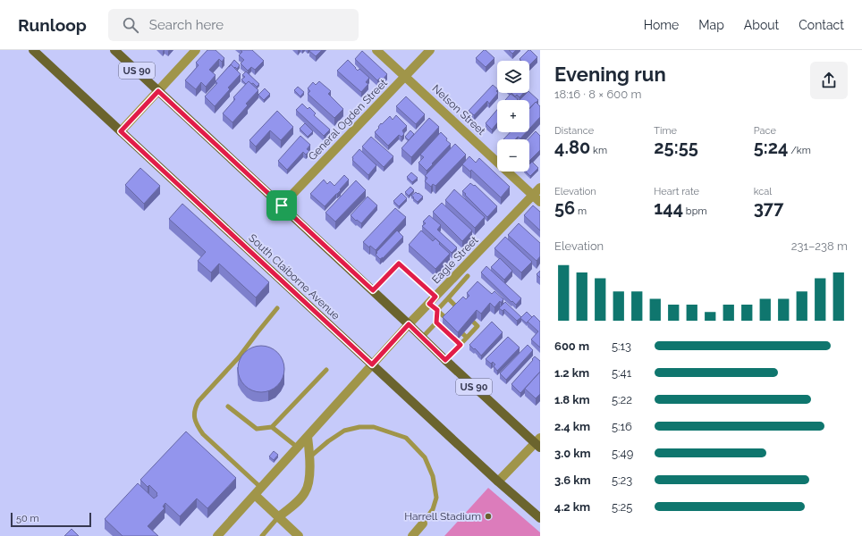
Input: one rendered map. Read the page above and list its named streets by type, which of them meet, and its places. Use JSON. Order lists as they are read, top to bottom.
{
  "streets": {
    "main road": ["US 90", "South Claiborne Avenue"],
    "street": ["Nelson Street", "General Ogden Street", "Eagle Street"]
  },
  "crossings": [
    ["US 90", "General Ogden Street"],
    ["US 90", "Eagle Street"],
    ["Nelson Street", "General Ogden Street"],
    ["Nelson Street", "Eagle Street"],
    ["Eagle Street", "South Claiborne Avenue"]
  ],
  "places": ["Harrell Stadium"],
  "scale_bar": "50 m",
  "page": {
    "header": "Runloop",
    "search": "Search here",
    "nav": [
      "Home",
      "Map",
      "About",
      "Contact"
    ],
    "heading": ["Evening run", "18:16 · 8 × 600 m"],
    "map_buttons": ["+", "−"],
    "stats": [
      ["Distance", "4.80 km"],
      ["Time", "25:55"],
      ["Pace", "5:24 /km"],
      ["Elevation", "56 m"],
      ["Heart rate", "144 bpm"],
      ["kcal", "377"]
    ],
    "chart": ["Elevation", "231–238 m"],
    "list": [
      {
        "name": "600 m",
        "note": "5:13"
      },
      {
        "name": "1.2 km",
        "note": "5:41"
      },
      {
        "name": "1.8 km",
        "note": "5:22"
      },
      {
        "name": "2.4 km",
        "note": "5:16"
      },
      {
        "name": "3.0 km",
        "note": "5:49"
      },
      {
        "name": "3.6 km",
        "note": "5:23"
      },
      {
        "name": "4.2 km",
        "note": "5:25"
      }
    ],
    "scale": "50 m"
  }
}
